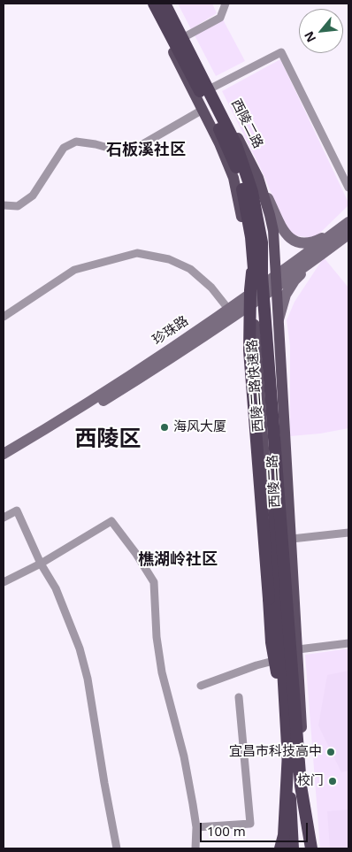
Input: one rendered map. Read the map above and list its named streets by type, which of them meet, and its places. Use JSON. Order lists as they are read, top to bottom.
{
  "streets": {
    "highway": ["西陵二路快速路"],
    "main road": ["西陵二路", "珍珠路"]
  },
  "crossings": [
    ["西陵二路", "珍珠路"]
  ],
  "districts": ["石板溪社区", "西陵区", "樵湖岭社区"],
  "places": ["海风大厦", "宜昌市科技高中", "校门"],
  "scale_bar": "100 m",
  "north": "bottom left"
}
